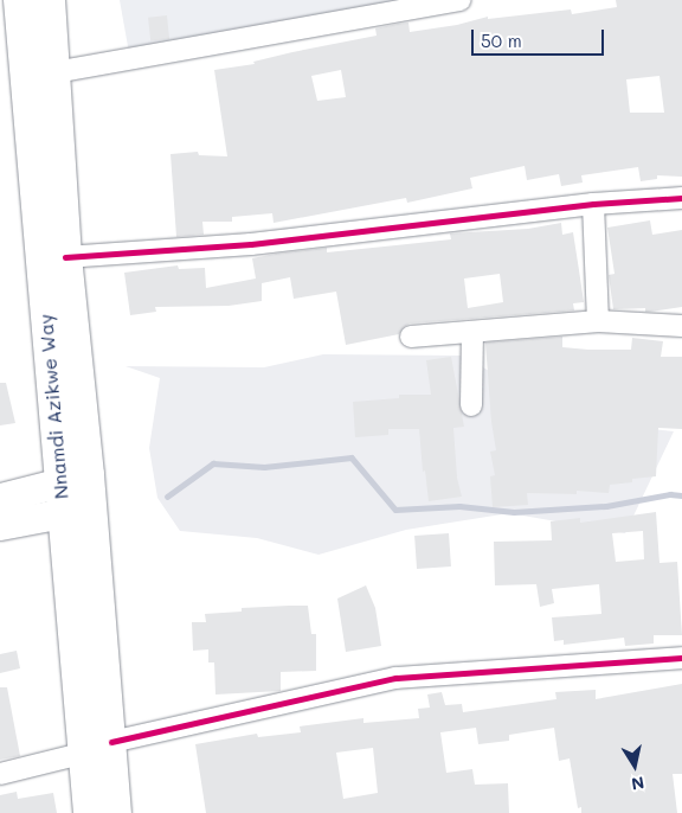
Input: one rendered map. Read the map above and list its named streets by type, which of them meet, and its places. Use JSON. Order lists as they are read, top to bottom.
{
  "streets": {
    "highway": ["Nnamdi Azikwe Way"]
  },
  "scale_bar": "50 m",
  "north": "bottom"
}
